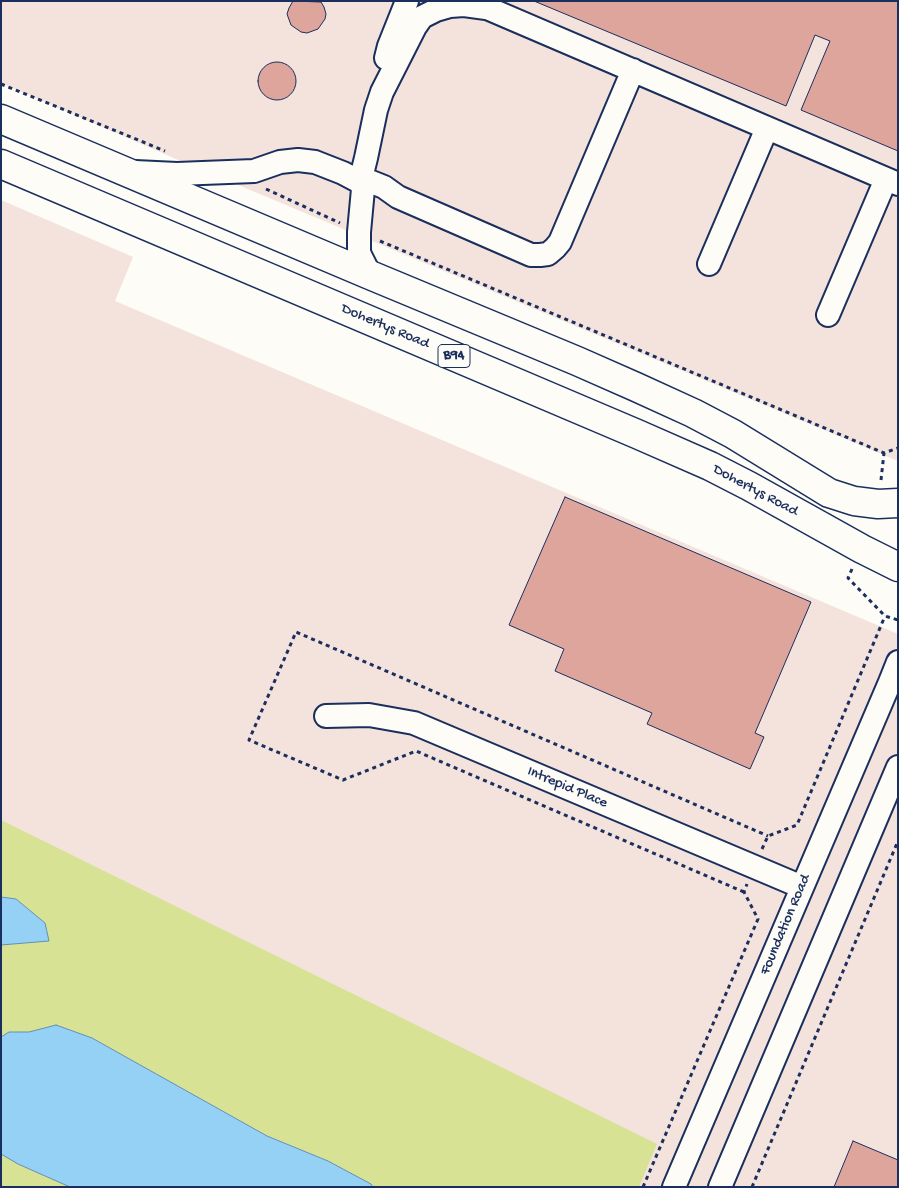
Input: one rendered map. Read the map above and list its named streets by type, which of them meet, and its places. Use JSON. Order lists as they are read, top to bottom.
{
  "streets": {
    "main road": ["Dohertys Road", "B94"],
    "street": ["Intrepid Place", "Foundation Road"]
  },
  "crossings": [
    ["Intrepid Place", "Foundation Road"]
  ]
}
